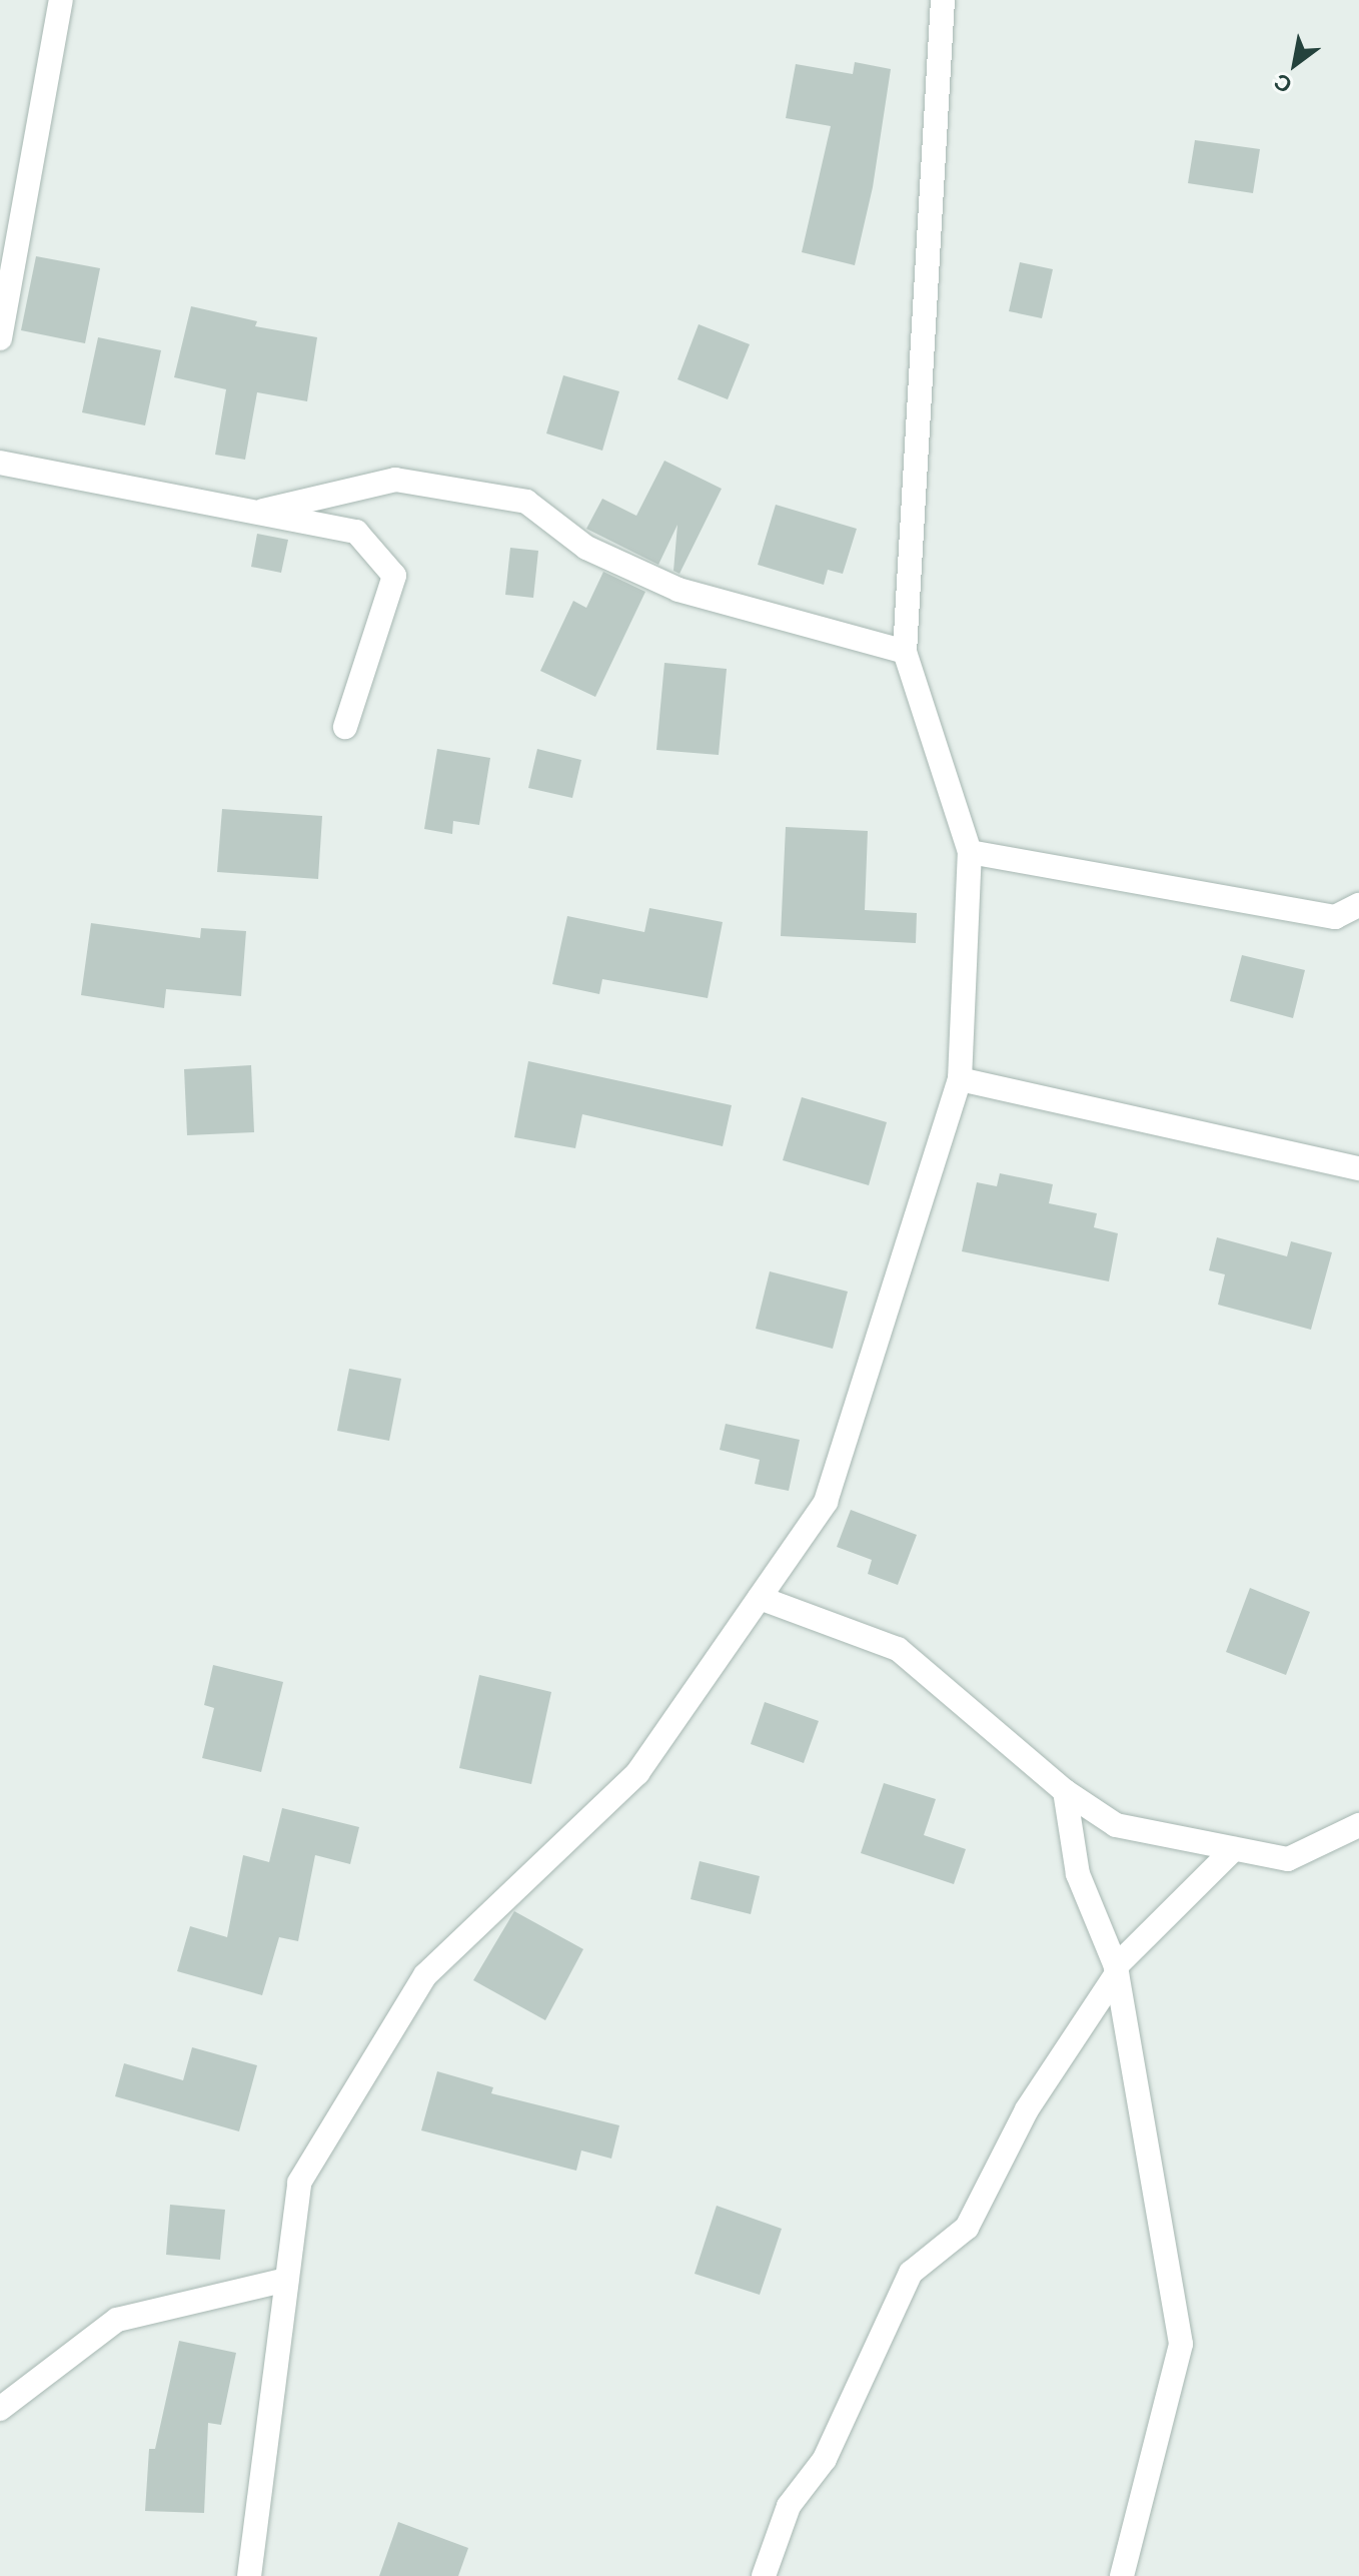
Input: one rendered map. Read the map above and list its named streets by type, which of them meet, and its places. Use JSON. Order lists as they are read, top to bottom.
{
  "north": "bottom left"
}
